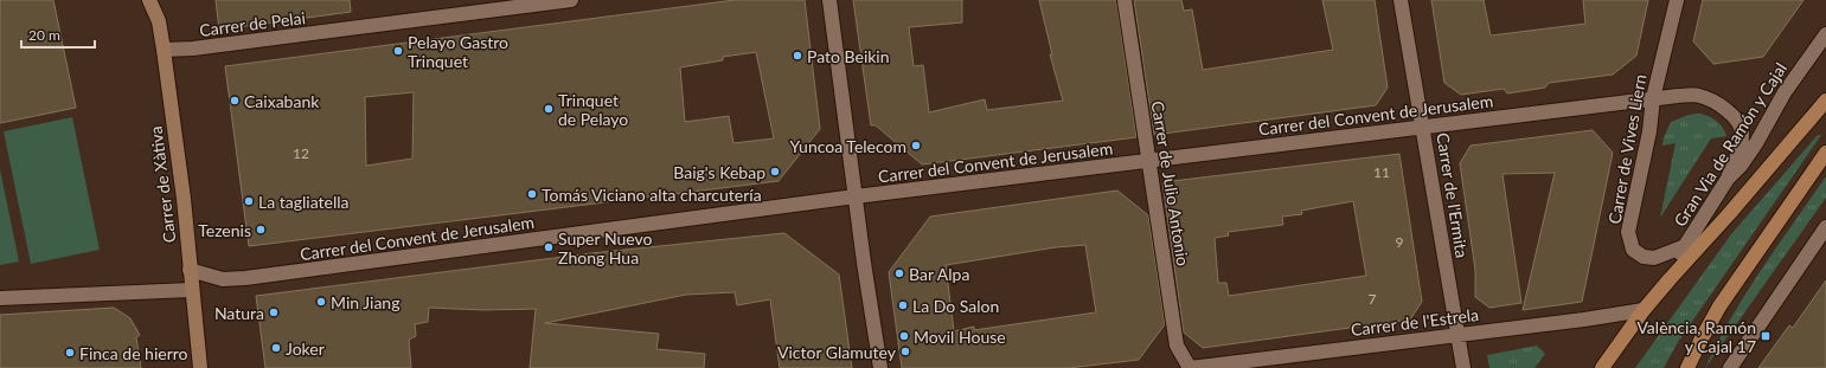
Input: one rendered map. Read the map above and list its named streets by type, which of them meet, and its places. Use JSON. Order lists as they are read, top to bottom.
{
  "streets": {
    "main road": ["Gran Via de Ramón y Cajal", "Carrer de Xàtiva"],
    "street": [
      "Carrer de Pelai",
      "Carrer del Convent de Jerusalem",
      "Carrer de Vives Liern",
      "Carrer de Julio Antonio",
      "Carrer de l'Ermita",
      "Carrer de l'Estrela"
    ]
  },
  "crossings": [
    ["Carrer de Pelai", "Carrer de Xàtiva"],
    ["Carrer del Convent de Jerusalem", "Gran Via de Ramón y Cajal"],
    ["Carrer del Convent de Jerusalem", "Carrer de Vives Liern"],
    ["Carrer del Convent de Jerusalem", "Carrer de Julio Antonio"],
    ["Carrer del Convent de Jerusalem", "Carrer de Xàtiva"],
    ["Carrer del Convent de Jerusalem", "Carrer de l'Ermita"],
    ["Gran Via de Ramón y Cajal", "Carrer de Vives Liern"],
    ["Gran Via de Ramón y Cajal", "Carrer de l'Estrela"],
    ["Carrer de Julio Antonio", "Carrer de l'Estrela"],
    ["Carrer de l'Ermita", "Carrer de l'Estrela"]
  ],
  "places": {
    "other": [
      "Pelayo Gastro Trinquet",
      "Pato Beikin",
      "Caixabank",
      "Trinquet de Pelayo",
      "Yuncoa Telecom",
      "Baig's Kebap",
      "Tomás Viciano alta charcutería",
      "La tagliatella",
      "Tezenis",
      "Super Nuevo Zhong Hua",
      "Bar Alpa",
      "Min Jiang",
      "La Do Salon",
      "Natura",
      "Movil House",
      "Joker",
      "Victor Glamutey",
      "Finca de hierro"
    ],
    "transit": ["València, Ramón y Cajal 17"]
  },
  "house_numbers": [
    "12",
    "11",
    "9",
    "7"
  ],
  "scale_bar": "20 m"
}
